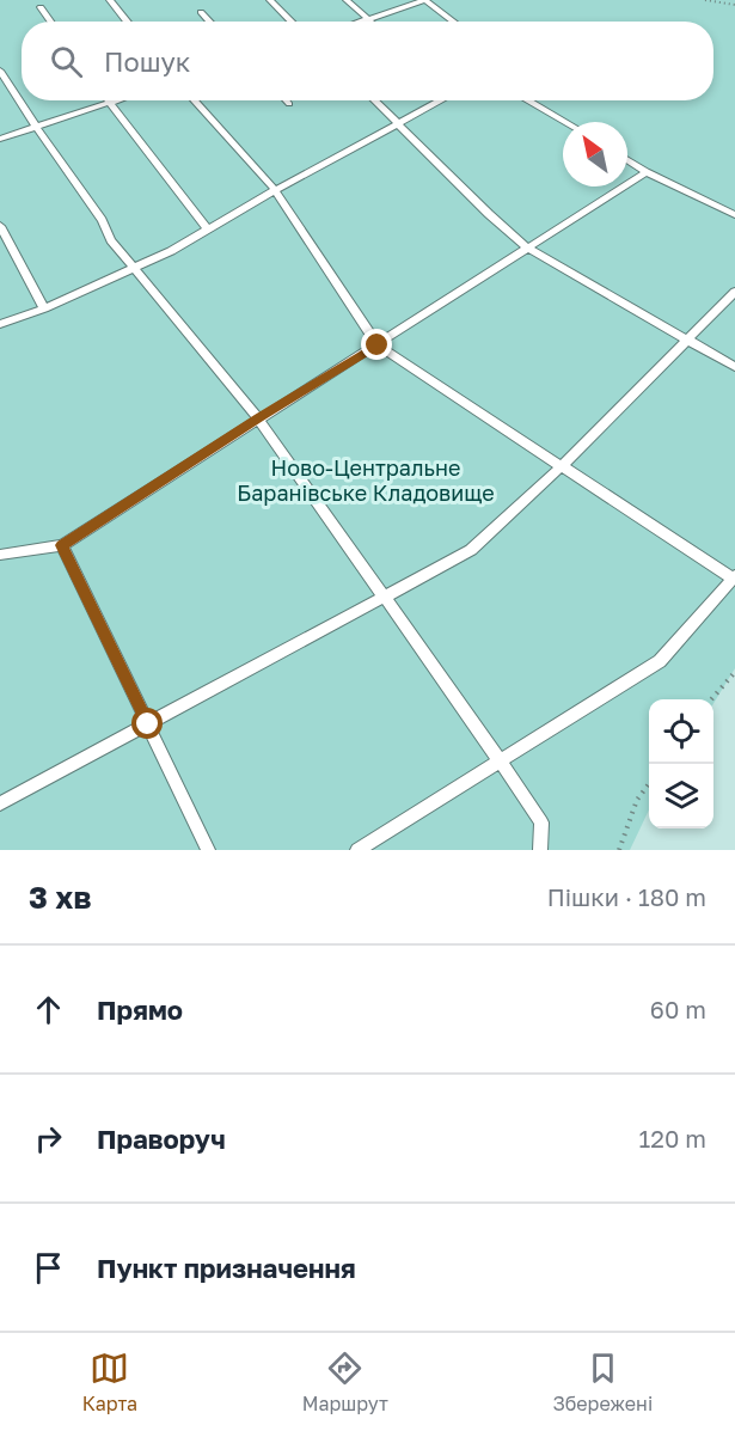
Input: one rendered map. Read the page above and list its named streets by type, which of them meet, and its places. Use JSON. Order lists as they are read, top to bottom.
{
  "parks": ["Ново-Центральне Баранівське Кладовище"],
  "north": "top left",
  "page": {
    "search": "Пошук",
    "heading": ["3 хв", "Пішки · 180 m"],
    "list": [
      ["Прямо", "60 m"],
      ["Праворуч", "120 m"],
      "Пункт призначення"
    ],
    "nav": ["Карта", "Маршрут", "Збережені"]
  }
}
